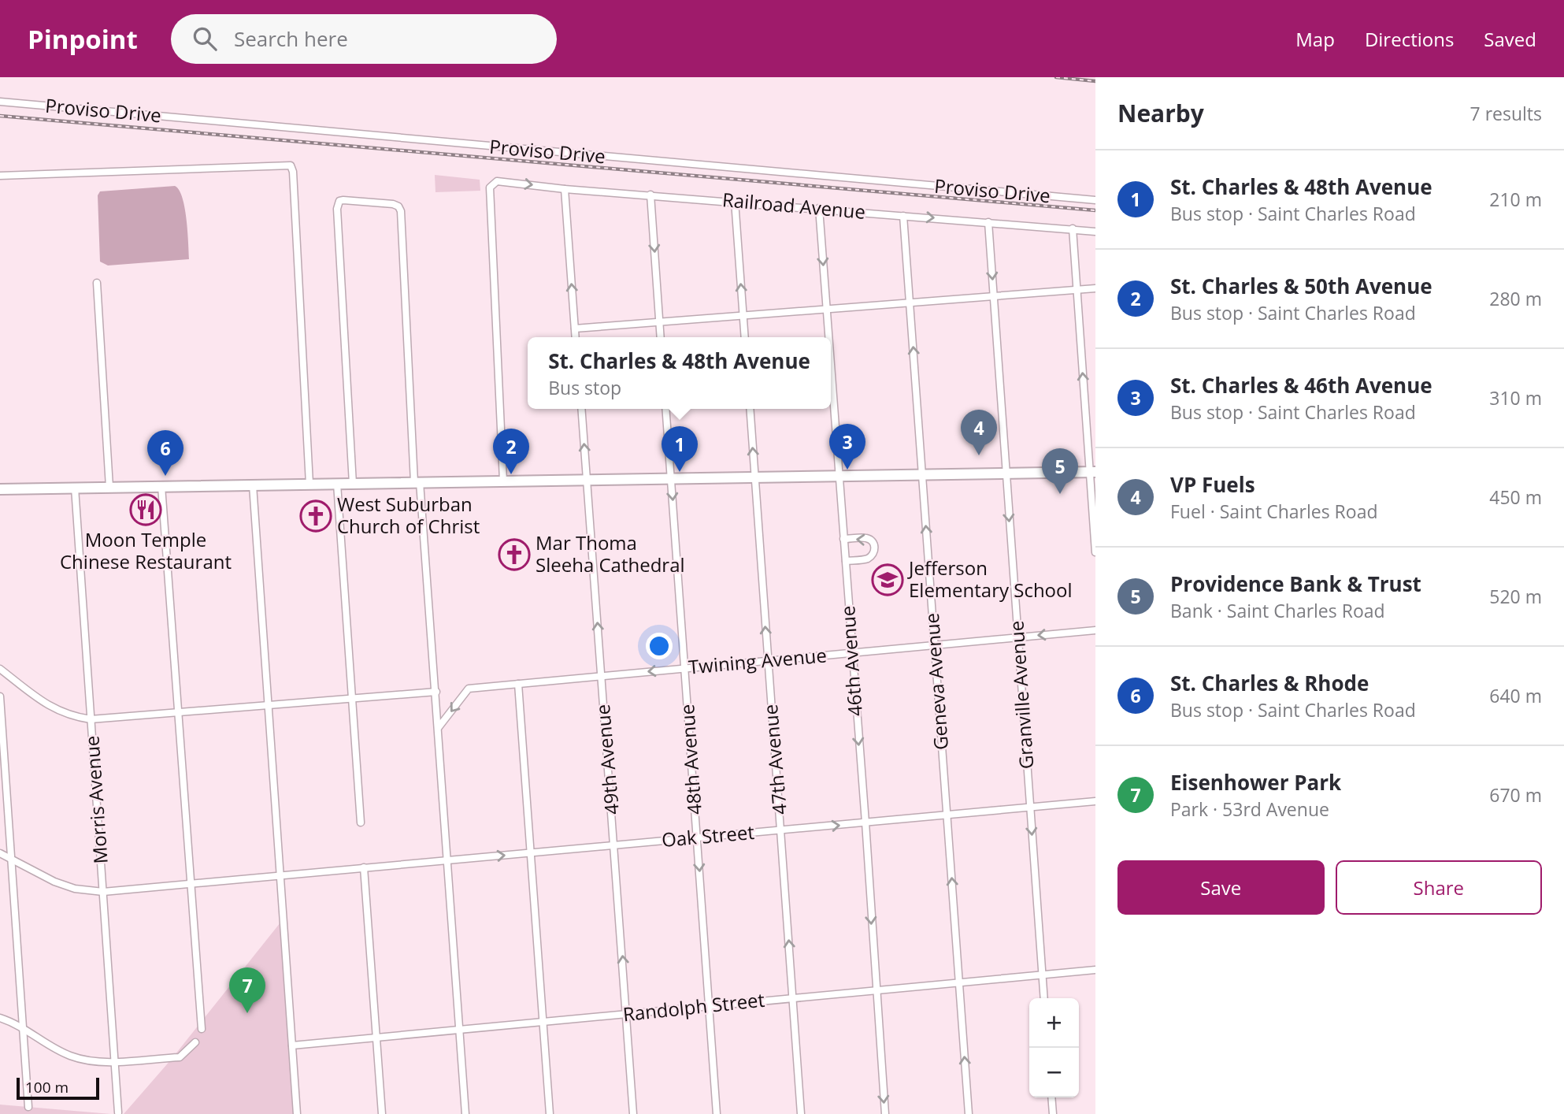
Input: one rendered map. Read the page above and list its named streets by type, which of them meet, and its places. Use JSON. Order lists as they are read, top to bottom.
{
  "streets": {
    "street": [
      "Proviso Drive",
      "Railroad Avenue",
      "46th Avenue",
      "Twining Avenue",
      "Geneva Avenue",
      "Granville Avenue",
      "49th Avenue",
      "48th Avenue",
      "47th Avenue",
      "Morris Avenue",
      "Oak Street",
      "Randolph Street"
    ]
  },
  "crossings": [
    ["Railroad Avenue", "46th Avenue"],
    ["Railroad Avenue", "Geneva Avenue"],
    ["Railroad Avenue", "Granville Avenue"],
    ["46th Avenue", "Twining Avenue"],
    ["46th Avenue", "Oak Street"],
    ["46th Avenue", "Randolph Street"],
    ["Twining Avenue", "Geneva Avenue"],
    ["Twining Avenue", "Granville Avenue"],
    ["Twining Avenue", "49th Avenue"],
    ["Twining Avenue", "48th Avenue"],
    ["Twining Avenue", "47th Avenue"],
    ["Geneva Avenue", "Oak Street"],
    ["Geneva Avenue", "Randolph Street"],
    ["Granville Avenue", "Oak Street"],
    ["Granville Avenue", "Randolph Street"],
    ["49th Avenue", "Oak Street"],
    ["49th Avenue", "Randolph Street"],
    ["48th Avenue", "Oak Street"],
    ["48th Avenue", "Randolph Street"],
    ["47th Avenue", "Oak Street"],
    ["47th Avenue", "Randolph Street"],
    ["Morris Avenue", "Oak Street"]
  ],
  "one_way": [
    "46th Avenue",
    "Twining Avenue",
    "Geneva Avenue",
    "Granville Avenue",
    "49th Avenue",
    "48th Avenue",
    "47th Avenue"
  ],
  "places": {
    "restaurant": ["Moon Temple Chinese Restaurant"],
    "church": ["West Suburban Church of Christ", "Mar Thoma Sleeha Cathedral"],
    "school or university": ["Jefferson Elementary School"]
  },
  "scale_bar": "100 m",
  "page": {
    "header": "Pinpoint",
    "search": "Search here",
    "nav": ["Map", "Directions", "Saved"],
    "heading": ["Nearby", "7 results"],
    "list": [
      {
        "mark": "1",
        "name": "St. Charles & 48th Avenue",
        "note": "Bus stop · Saint Charles Road",
        "value": "210 m"
      },
      {
        "mark": "2",
        "name": "St. Charles & 50th Avenue",
        "note": "Bus stop · Saint Charles Road",
        "value": "280 m"
      },
      {
        "mark": "3",
        "name": "St. Charles & 46th Avenue",
        "note": "Bus stop · Saint Charles Road",
        "value": "310 m"
      },
      {
        "mark": "4",
        "name": "VP Fuels",
        "note": "Fuel · Saint Charles Road",
        "value": "450 m"
      },
      {
        "mark": "5",
        "name": "Providence Bank & Trust",
        "note": "Bank · Saint Charles Road",
        "value": "520 m"
      },
      {
        "mark": "6",
        "name": "St. Charles & Rhode",
        "note": "Bus stop · Saint Charles Road",
        "value": "640 m"
      },
      {
        "mark": "7",
        "name": "Eisenhower Park",
        "note": "Park · 53rd Avenue",
        "value": "670 m"
      }
    ],
    "popup": ["St. Charles & 48th Avenue", "Bus stop"],
    "pins": [
      "4",
      "3",
      "1",
      "2",
      "6",
      "5",
      "7"
    ],
    "buttons": ["Save", "Share"],
    "map_buttons": ["+", "−"],
    "scale": "100 m"
  }
}
